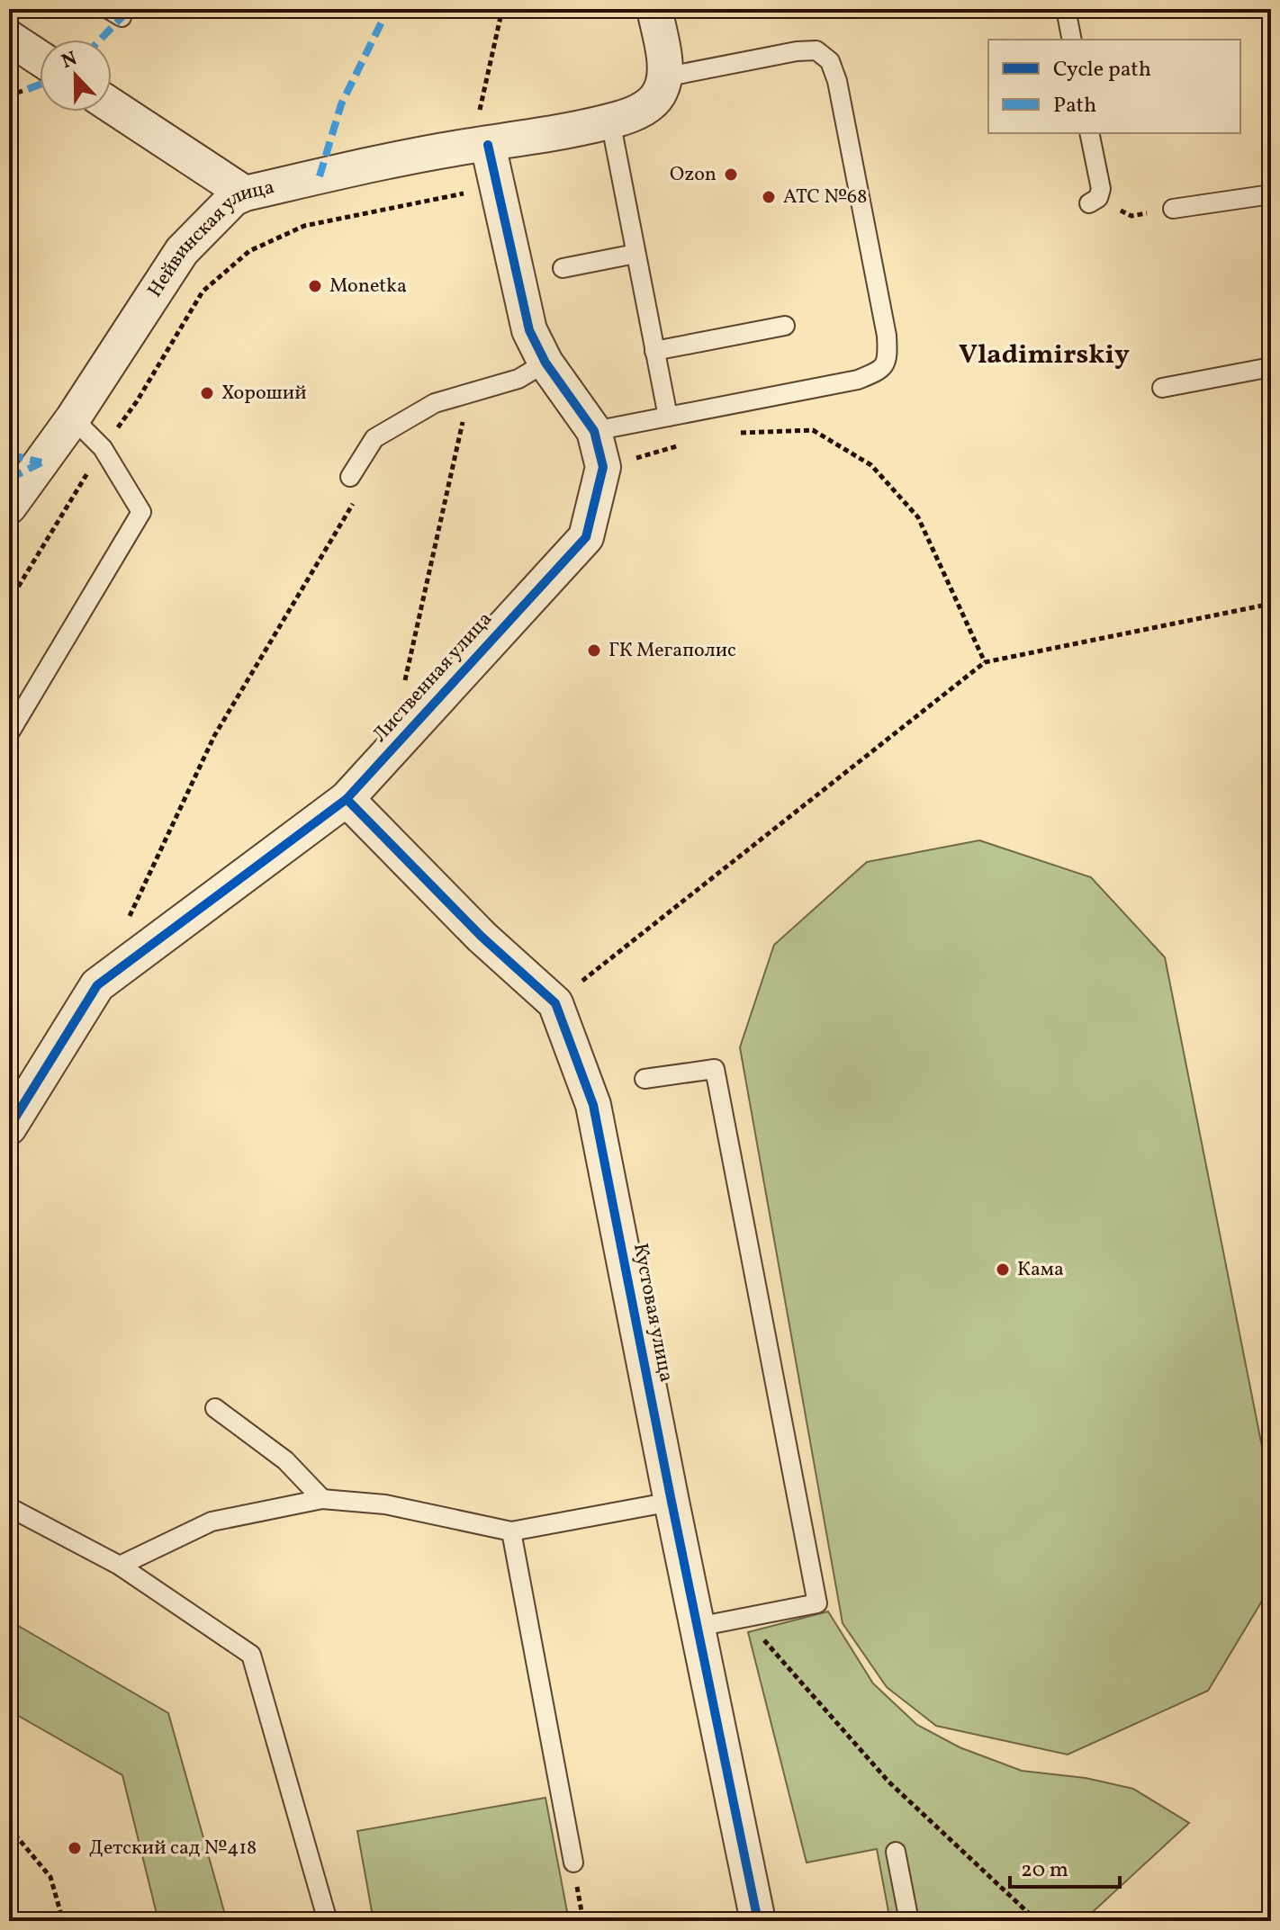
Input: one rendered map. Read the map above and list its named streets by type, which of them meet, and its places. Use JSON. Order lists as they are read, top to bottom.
{
  "streets": {
    "street": ["Нейвинская улица", "Лиственная улица", "Кустовая улица"]
  },
  "crossings": [
    ["Нейвинская улица", "Лиственная улица"],
    ["Лиственная улица", "Кустовая улица"]
  ],
  "districts": ["Vladimirskiy"],
  "places": [
    "Ozon",
    "АТС №68",
    "Monetka",
    "Хороший",
    "ГК Мегаполис",
    "Кама",
    "Детский сад №418"
  ],
  "legend": ["Cycle path", "Path"],
  "scale_bar": "20 m",
  "north": "top"
}
